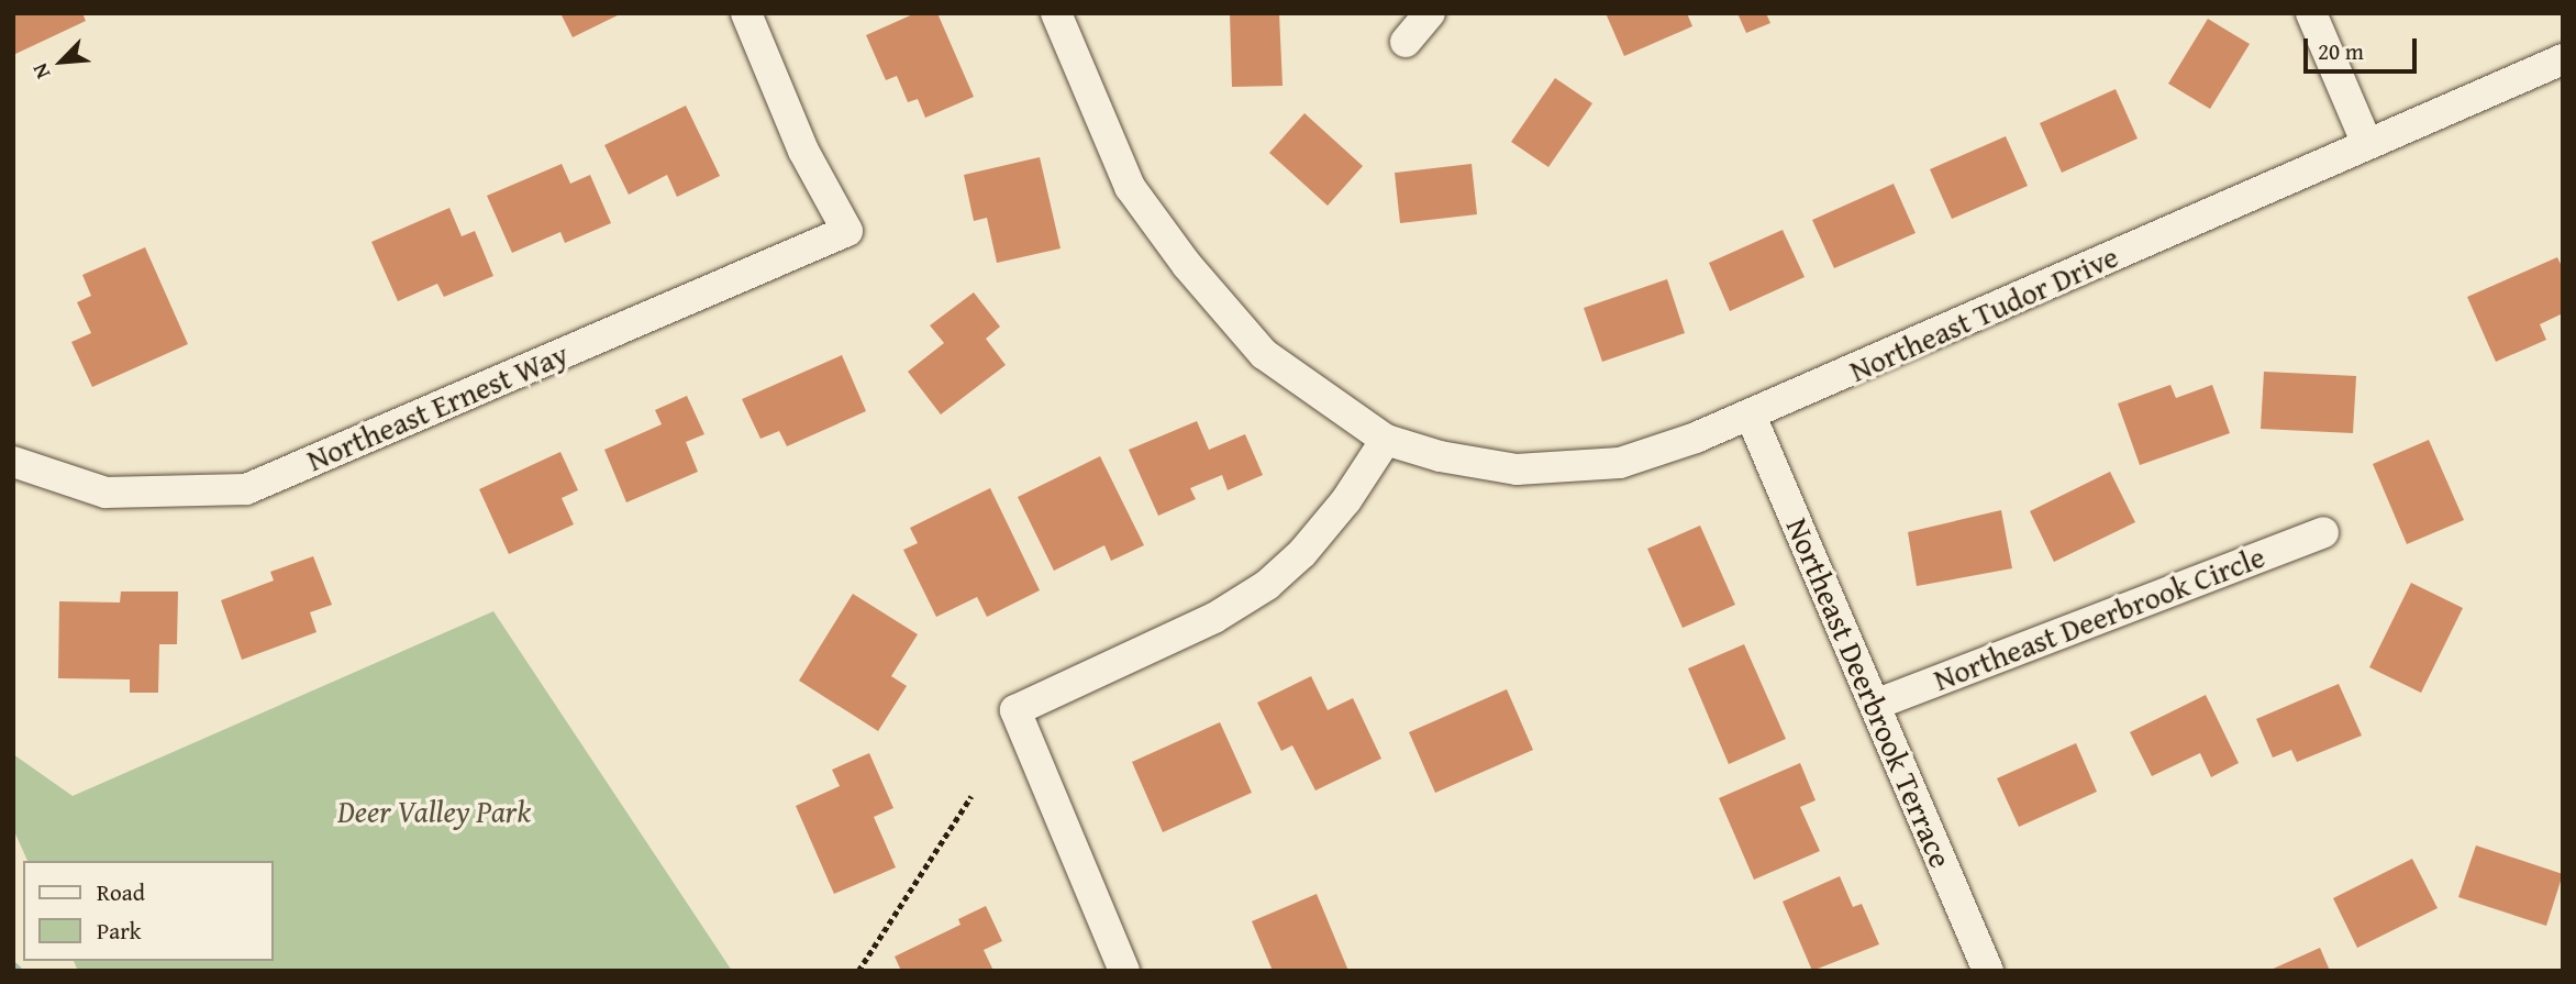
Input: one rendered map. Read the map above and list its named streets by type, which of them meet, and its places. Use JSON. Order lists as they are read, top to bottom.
{
  "streets": {
    "street": [
      "Northeast Tudor Drive",
      "Northeast Ernest Way",
      "Northeast Deerbrook Circle",
      "Northeast Deerbrook Terrace"
    ]
  },
  "crossings": [
    ["Northeast Tudor Drive", "Northeast Deerbrook Terrace"],
    ["Northeast Deerbrook Circle", "Northeast Deerbrook Terrace"]
  ],
  "parks": ["Deer Valley Park"],
  "legend": ["Road", "Park"],
  "scale_bar": "20 m",
  "north": "bottom left"
}
